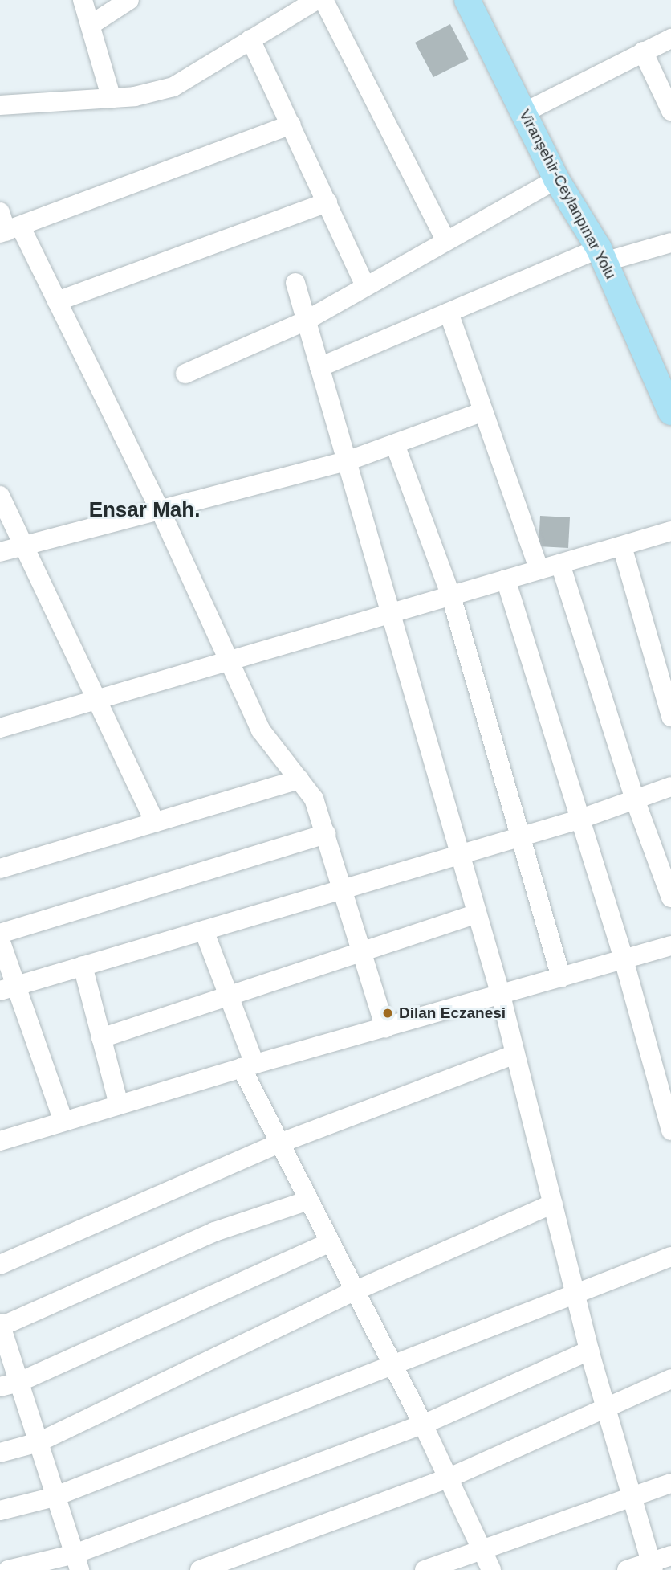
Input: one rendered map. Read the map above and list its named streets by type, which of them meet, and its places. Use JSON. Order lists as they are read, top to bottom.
{
  "streets": {
    "main road": ["Viranşehir-Ceylanpınar Yolu"]
  },
  "districts": ["Ensar Mah."],
  "places": ["Dilan Eczanesi"]
}
